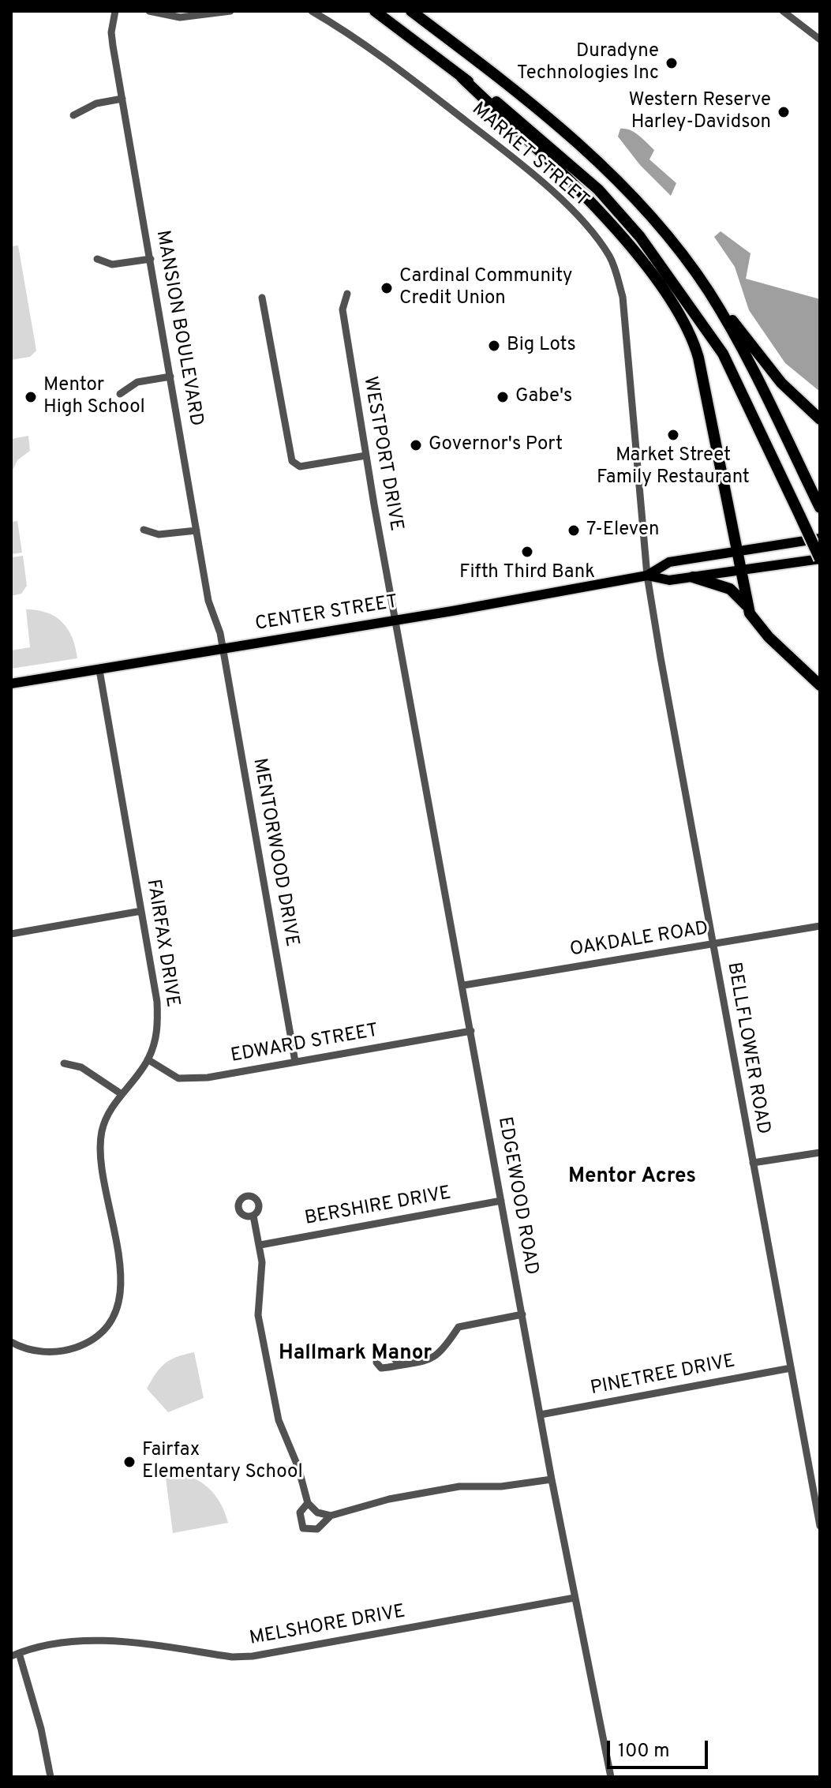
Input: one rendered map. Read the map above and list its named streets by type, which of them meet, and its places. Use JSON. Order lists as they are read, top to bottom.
{
  "streets": {
    "main road": ["CENTER STREET"],
    "street": [
      "MARKET STREET",
      "MANSION BOULEVARD",
      "WESTPORT DRIVE",
      "MENTORWOOD DRIVE",
      "OAKDALE ROAD",
      "FAIRFAX DRIVE",
      "EDWARD STREET",
      "BELLFLOWER ROAD",
      "EDGEWOOD ROAD",
      "BERSHIRE DRIVE",
      "PINETREE DRIVE",
      "MELSHORE DRIVE"
    ]
  },
  "crossings": [
    ["MARKET STREET", "CENTER STREET"],
    ["MARKET STREET", "BELLFLOWER ROAD"],
    ["MANSION BOULEVARD", "CENTER STREET"],
    ["MANSION BOULEVARD", "MENTORWOOD DRIVE"],
    ["WESTPORT DRIVE", "CENTER STREET"],
    ["WESTPORT DRIVE", "EDGEWOOD ROAD"],
    ["CENTER STREET", "MENTORWOOD DRIVE"],
    ["CENTER STREET", "FAIRFAX DRIVE"],
    ["CENTER STREET", "BELLFLOWER ROAD"],
    ["CENTER STREET", "EDGEWOOD ROAD"],
    ["MENTORWOOD DRIVE", "EDWARD STREET"],
    ["OAKDALE ROAD", "BELLFLOWER ROAD"],
    ["OAKDALE ROAD", "EDGEWOOD ROAD"],
    ["FAIRFAX DRIVE", "EDWARD STREET"],
    ["EDWARD STREET", "EDGEWOOD ROAD"],
    ["BELLFLOWER ROAD", "PINETREE DRIVE"],
    ["EDGEWOOD ROAD", "BERSHIRE DRIVE"],
    ["EDGEWOOD ROAD", "PINETREE DRIVE"],
    ["EDGEWOOD ROAD", "MELSHORE DRIVE"]
  ],
  "districts": ["Mentor Acres", "Hallmark Manor"],
  "places": [
    "Duradyne Technologies Inc",
    "Western Reserve Harley-Davidson",
    "Cardinal Community Credit Union",
    "Big Lots",
    "Mentor High School",
    "Gabe's",
    "Market Street Family Restaurant",
    "Governor's Port",
    "7-Eleven",
    "Fifth Third Bank",
    "Fairfax Elementary School"
  ],
  "scale_bar": "100 m"
}
